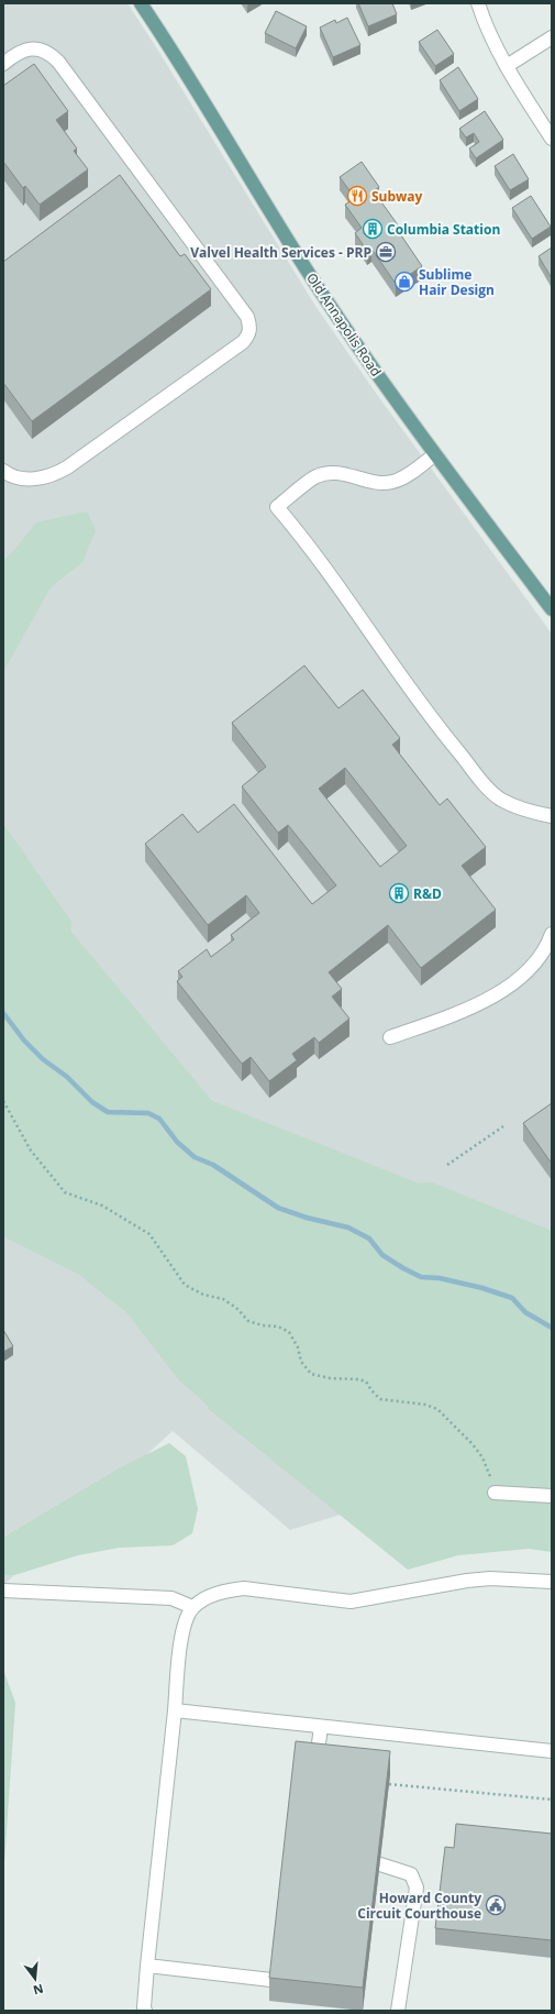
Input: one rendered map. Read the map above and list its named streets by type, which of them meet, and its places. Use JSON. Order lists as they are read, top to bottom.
{
  "streets": {
    "main road": ["Old Annapolis Road"]
  },
  "places": {
    "restaurant": ["Subway"],
    "building": ["Columbia Station", "R&D"],
    "office": ["Valvel Health Services - PRP"],
    "shop": ["Sublime Hair Design"],
    "public building": ["Howard County Circuit Courthouse"]
  },
  "north": "bottom"
}
